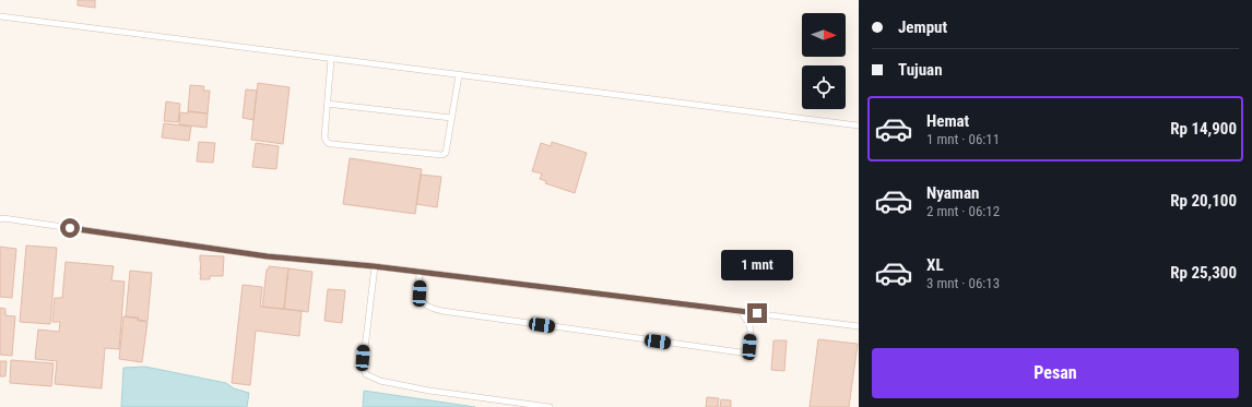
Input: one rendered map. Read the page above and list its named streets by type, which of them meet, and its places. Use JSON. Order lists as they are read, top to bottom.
{
  "north": "right",
  "page": {
    "banner": ["Jemput", "Tujuan"],
    "list": [
      {
        "name": "Hemat",
        "note": "1 mnt · 06:11",
        "value": "Rp 14,900"
      },
      {
        "name": "Nyaman",
        "note": "2 mnt · 06:12",
        "value": "Rp 20,100"
      },
      {
        "name": "XL",
        "note": "3 mnt · 06:13",
        "value": "Rp 25,300"
      }
    ],
    "bubble": "1 mnt",
    "buttons": "Pesan"
  }
}
